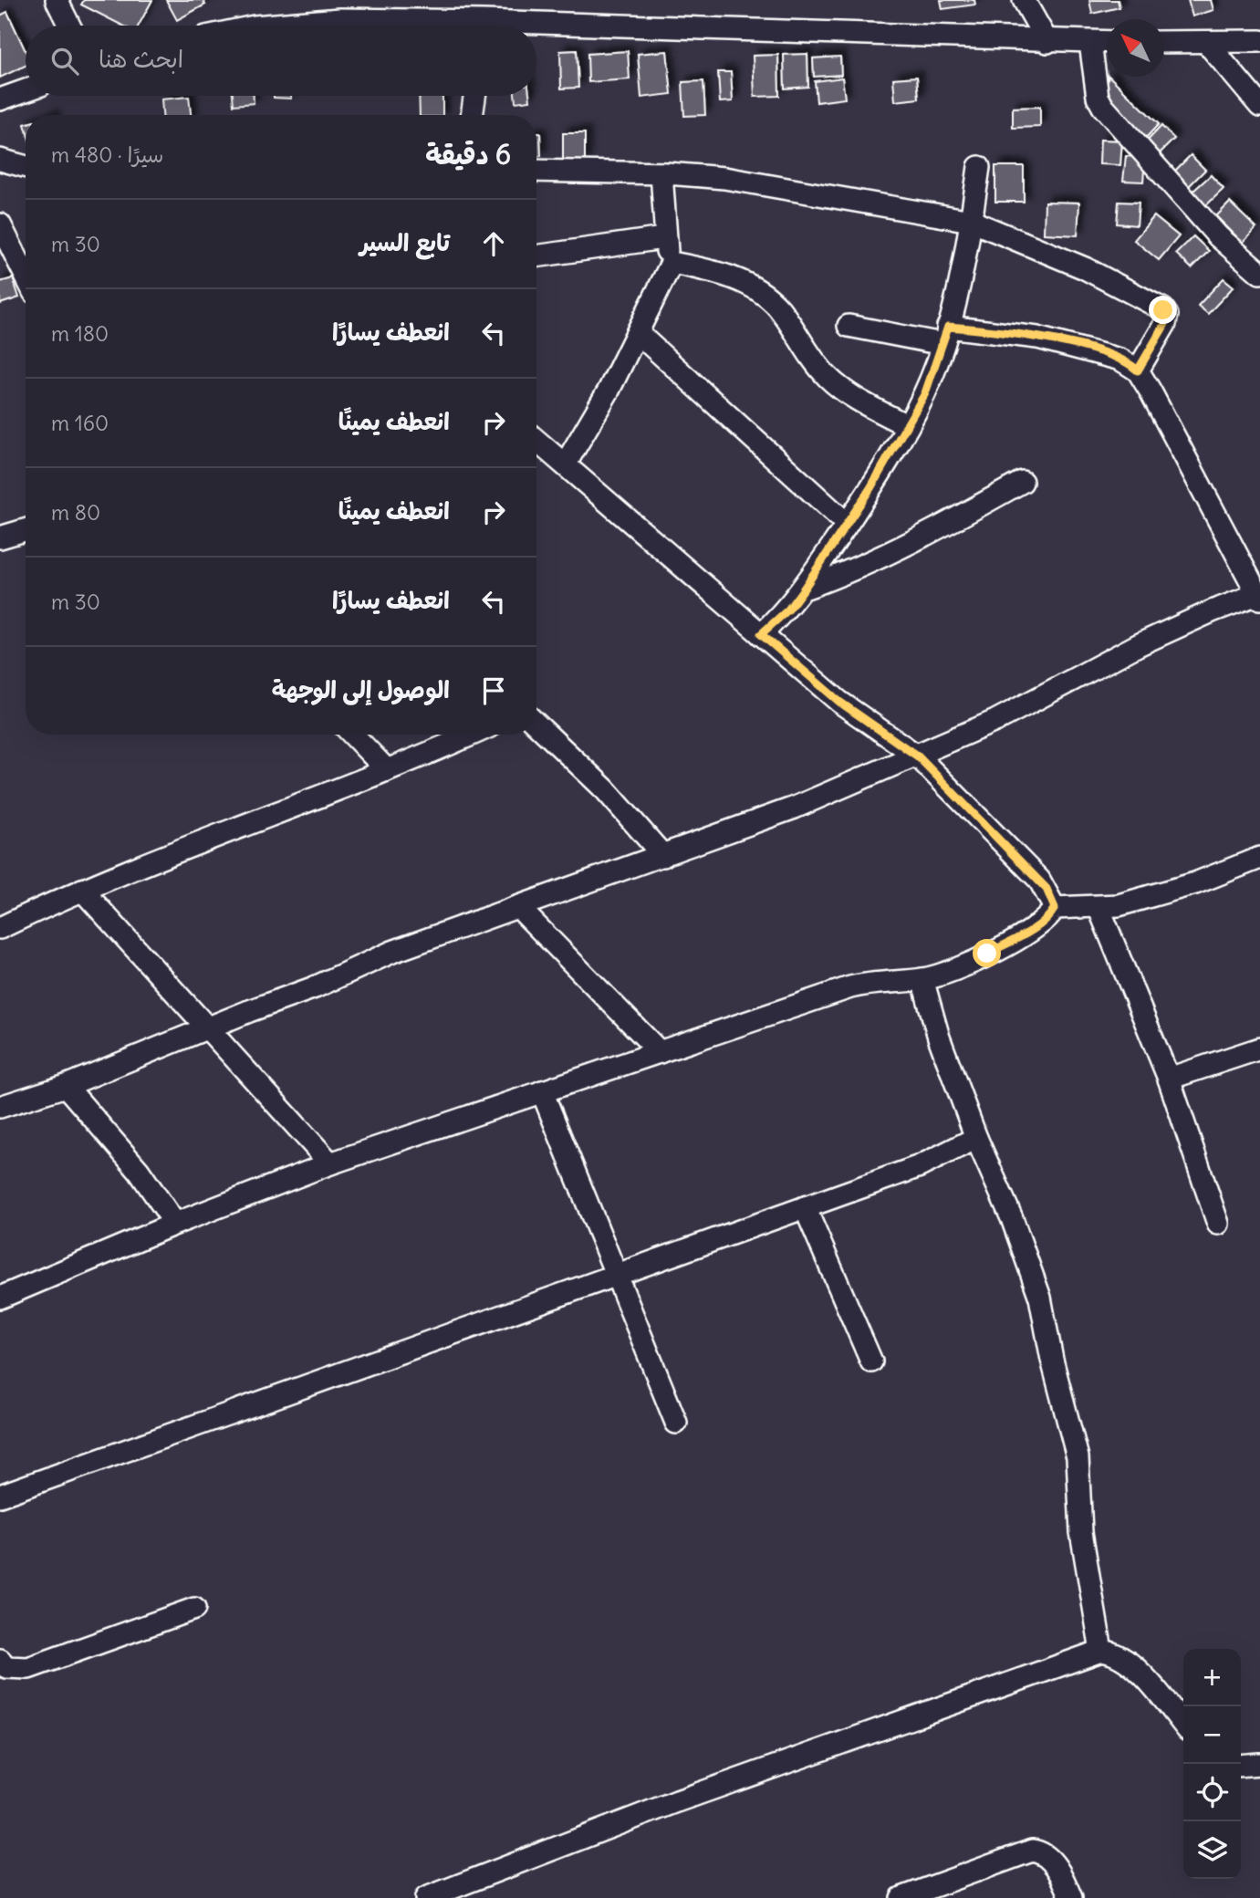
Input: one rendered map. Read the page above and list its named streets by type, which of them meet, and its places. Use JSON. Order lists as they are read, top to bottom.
{
  "north": "top left",
  "page": {
    "search": "ابحث هنا",
    "heading": ["6 دقيقة", "سيرًا · 480 m"],
    "list": [
      ["تابع السير", "30 m"],
      ["انعطف يسارًا", "180 m"],
      ["انعطف يمينًا", "160 m"],
      ["انعطف يمينًا", "80 m"],
      ["انعطف يسارًا", "30 m"],
      "الوصول إلى الوجهة"
    ],
    "map_buttons": ["+", "−"]
  }
}
